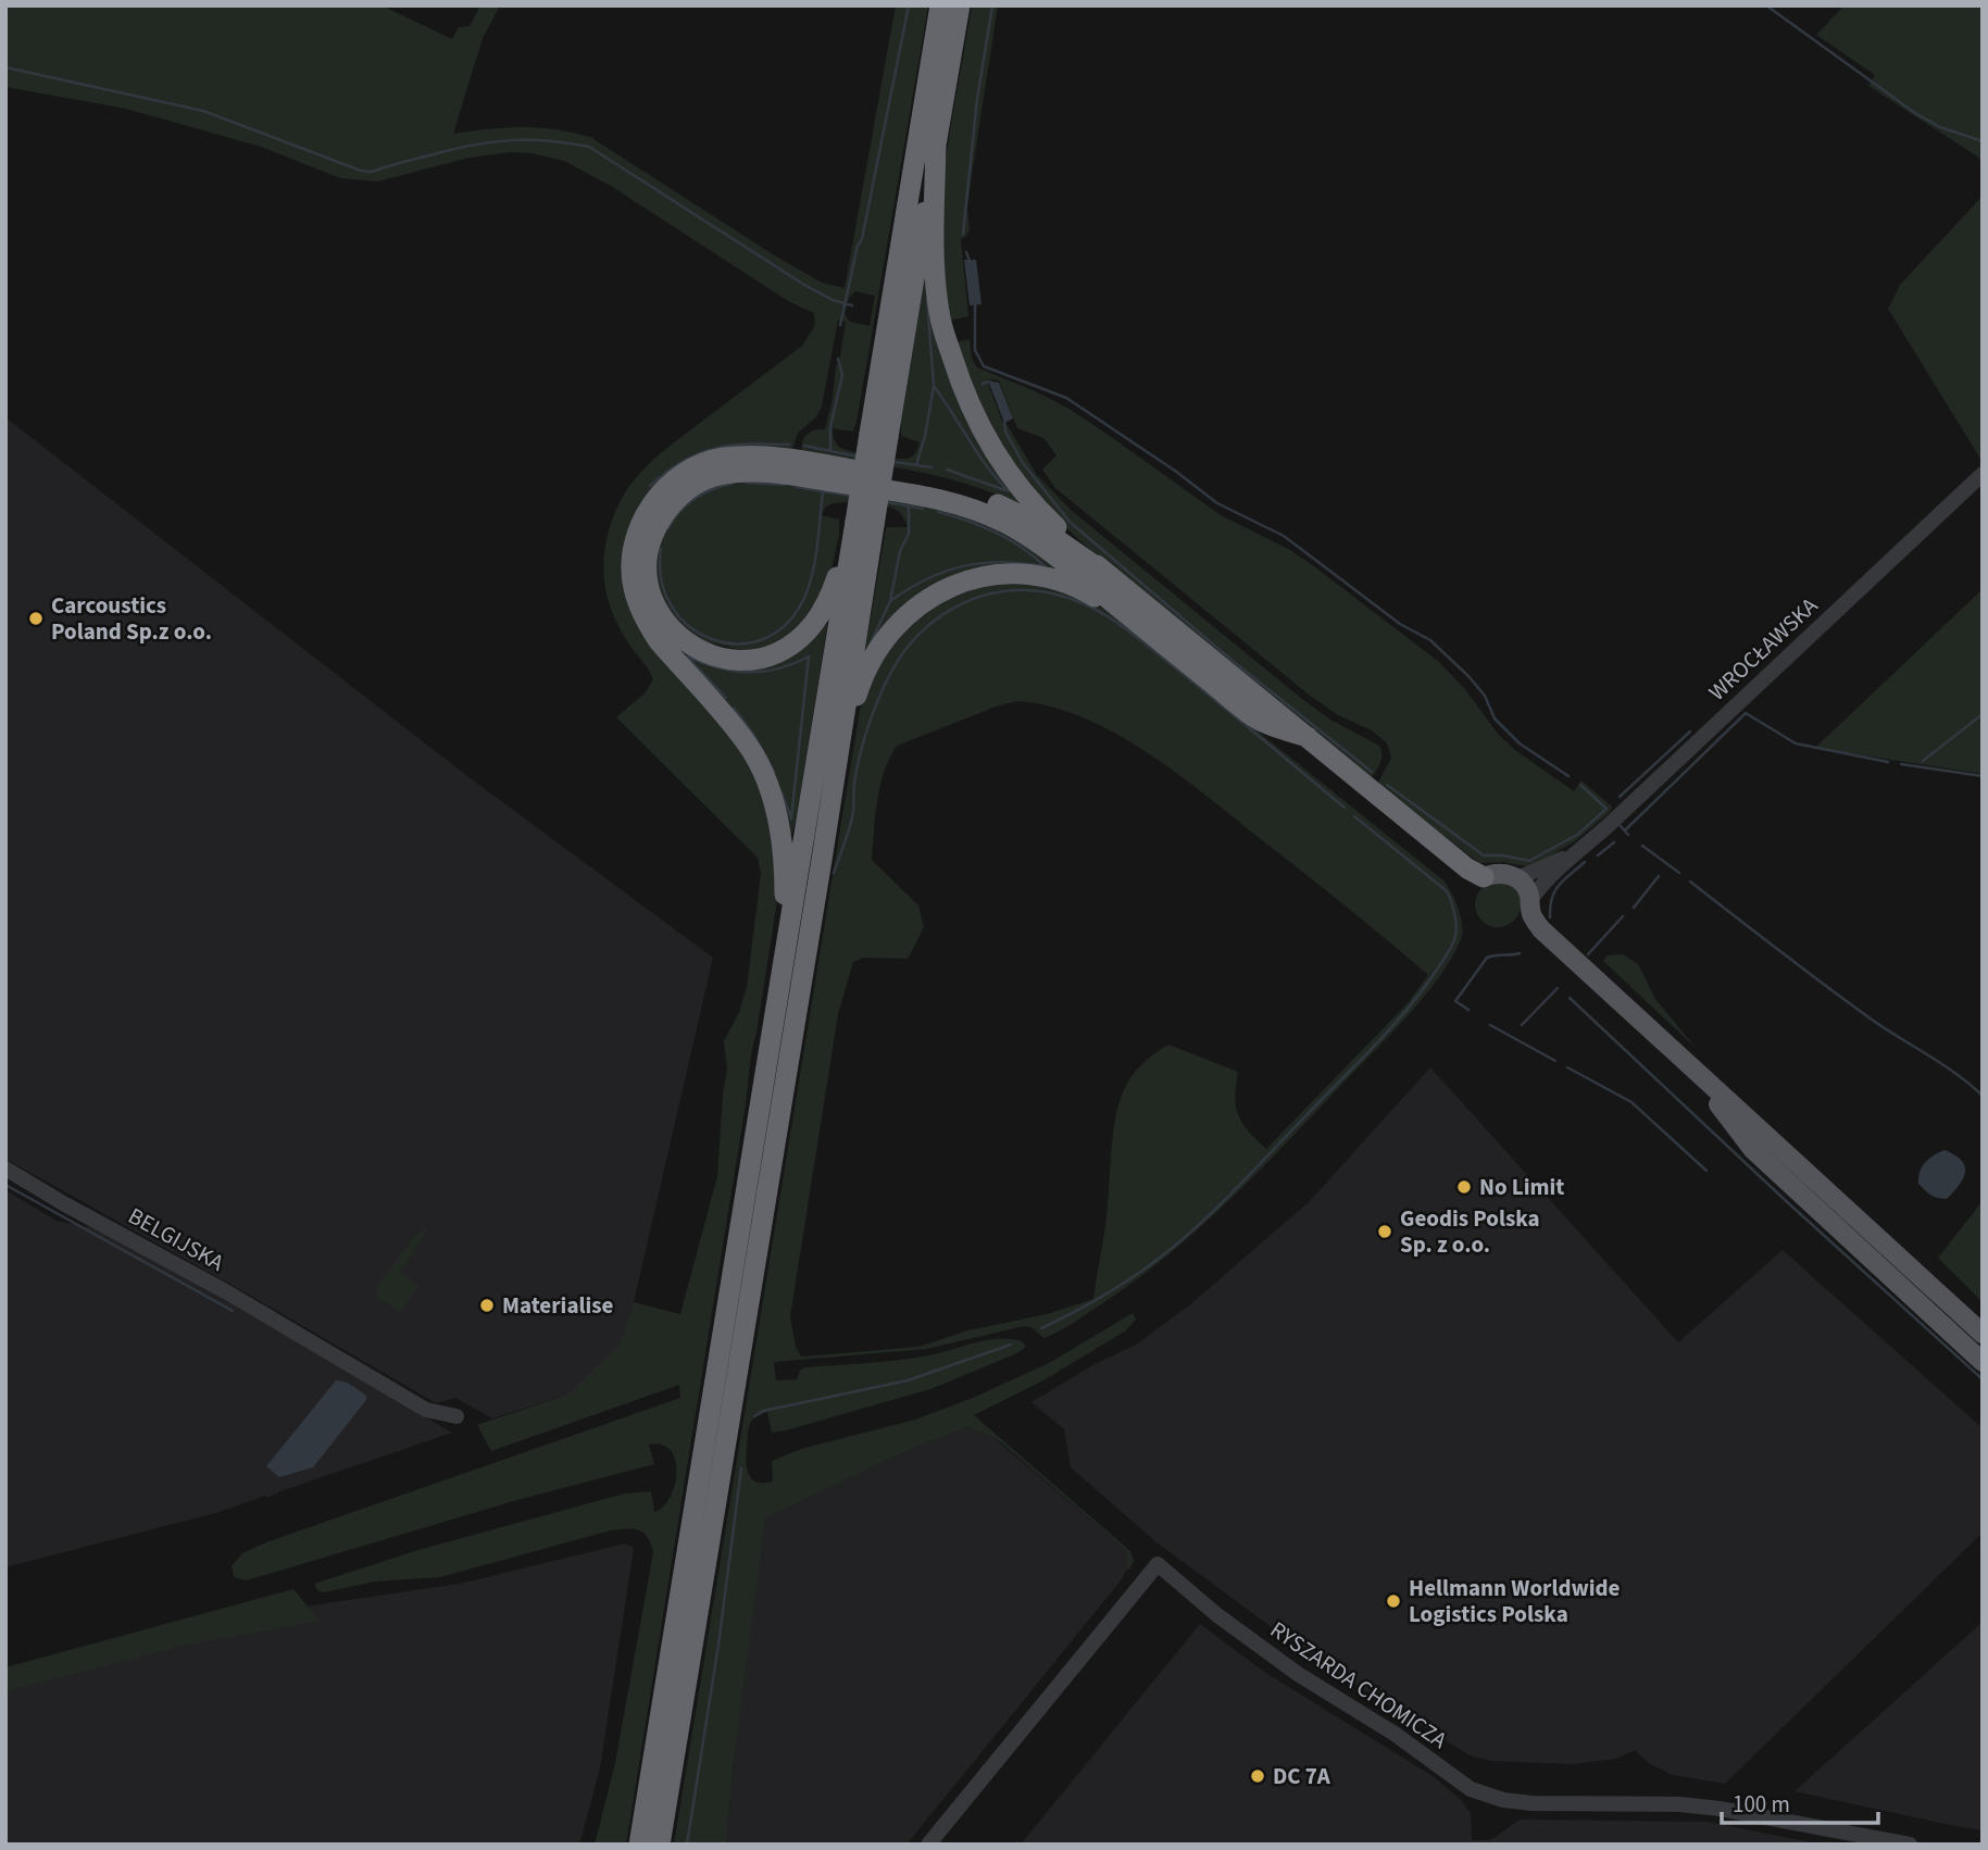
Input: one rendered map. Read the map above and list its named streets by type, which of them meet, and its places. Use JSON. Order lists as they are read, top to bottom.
{
  "streets": {
    "street": ["WROCŁAWSKA", "BELGIJSKA", "RYSZARDA CHOMICZA"]
  },
  "places": [
    "Carcoustics Poland Sp.z o.o.",
    "No Limit",
    "Geodis Polska Sp. z o.o.",
    "Materialise",
    "Hellmann Worldwide Logistics Polska",
    "DC 7A"
  ],
  "scale_bar": "100 m"
}
